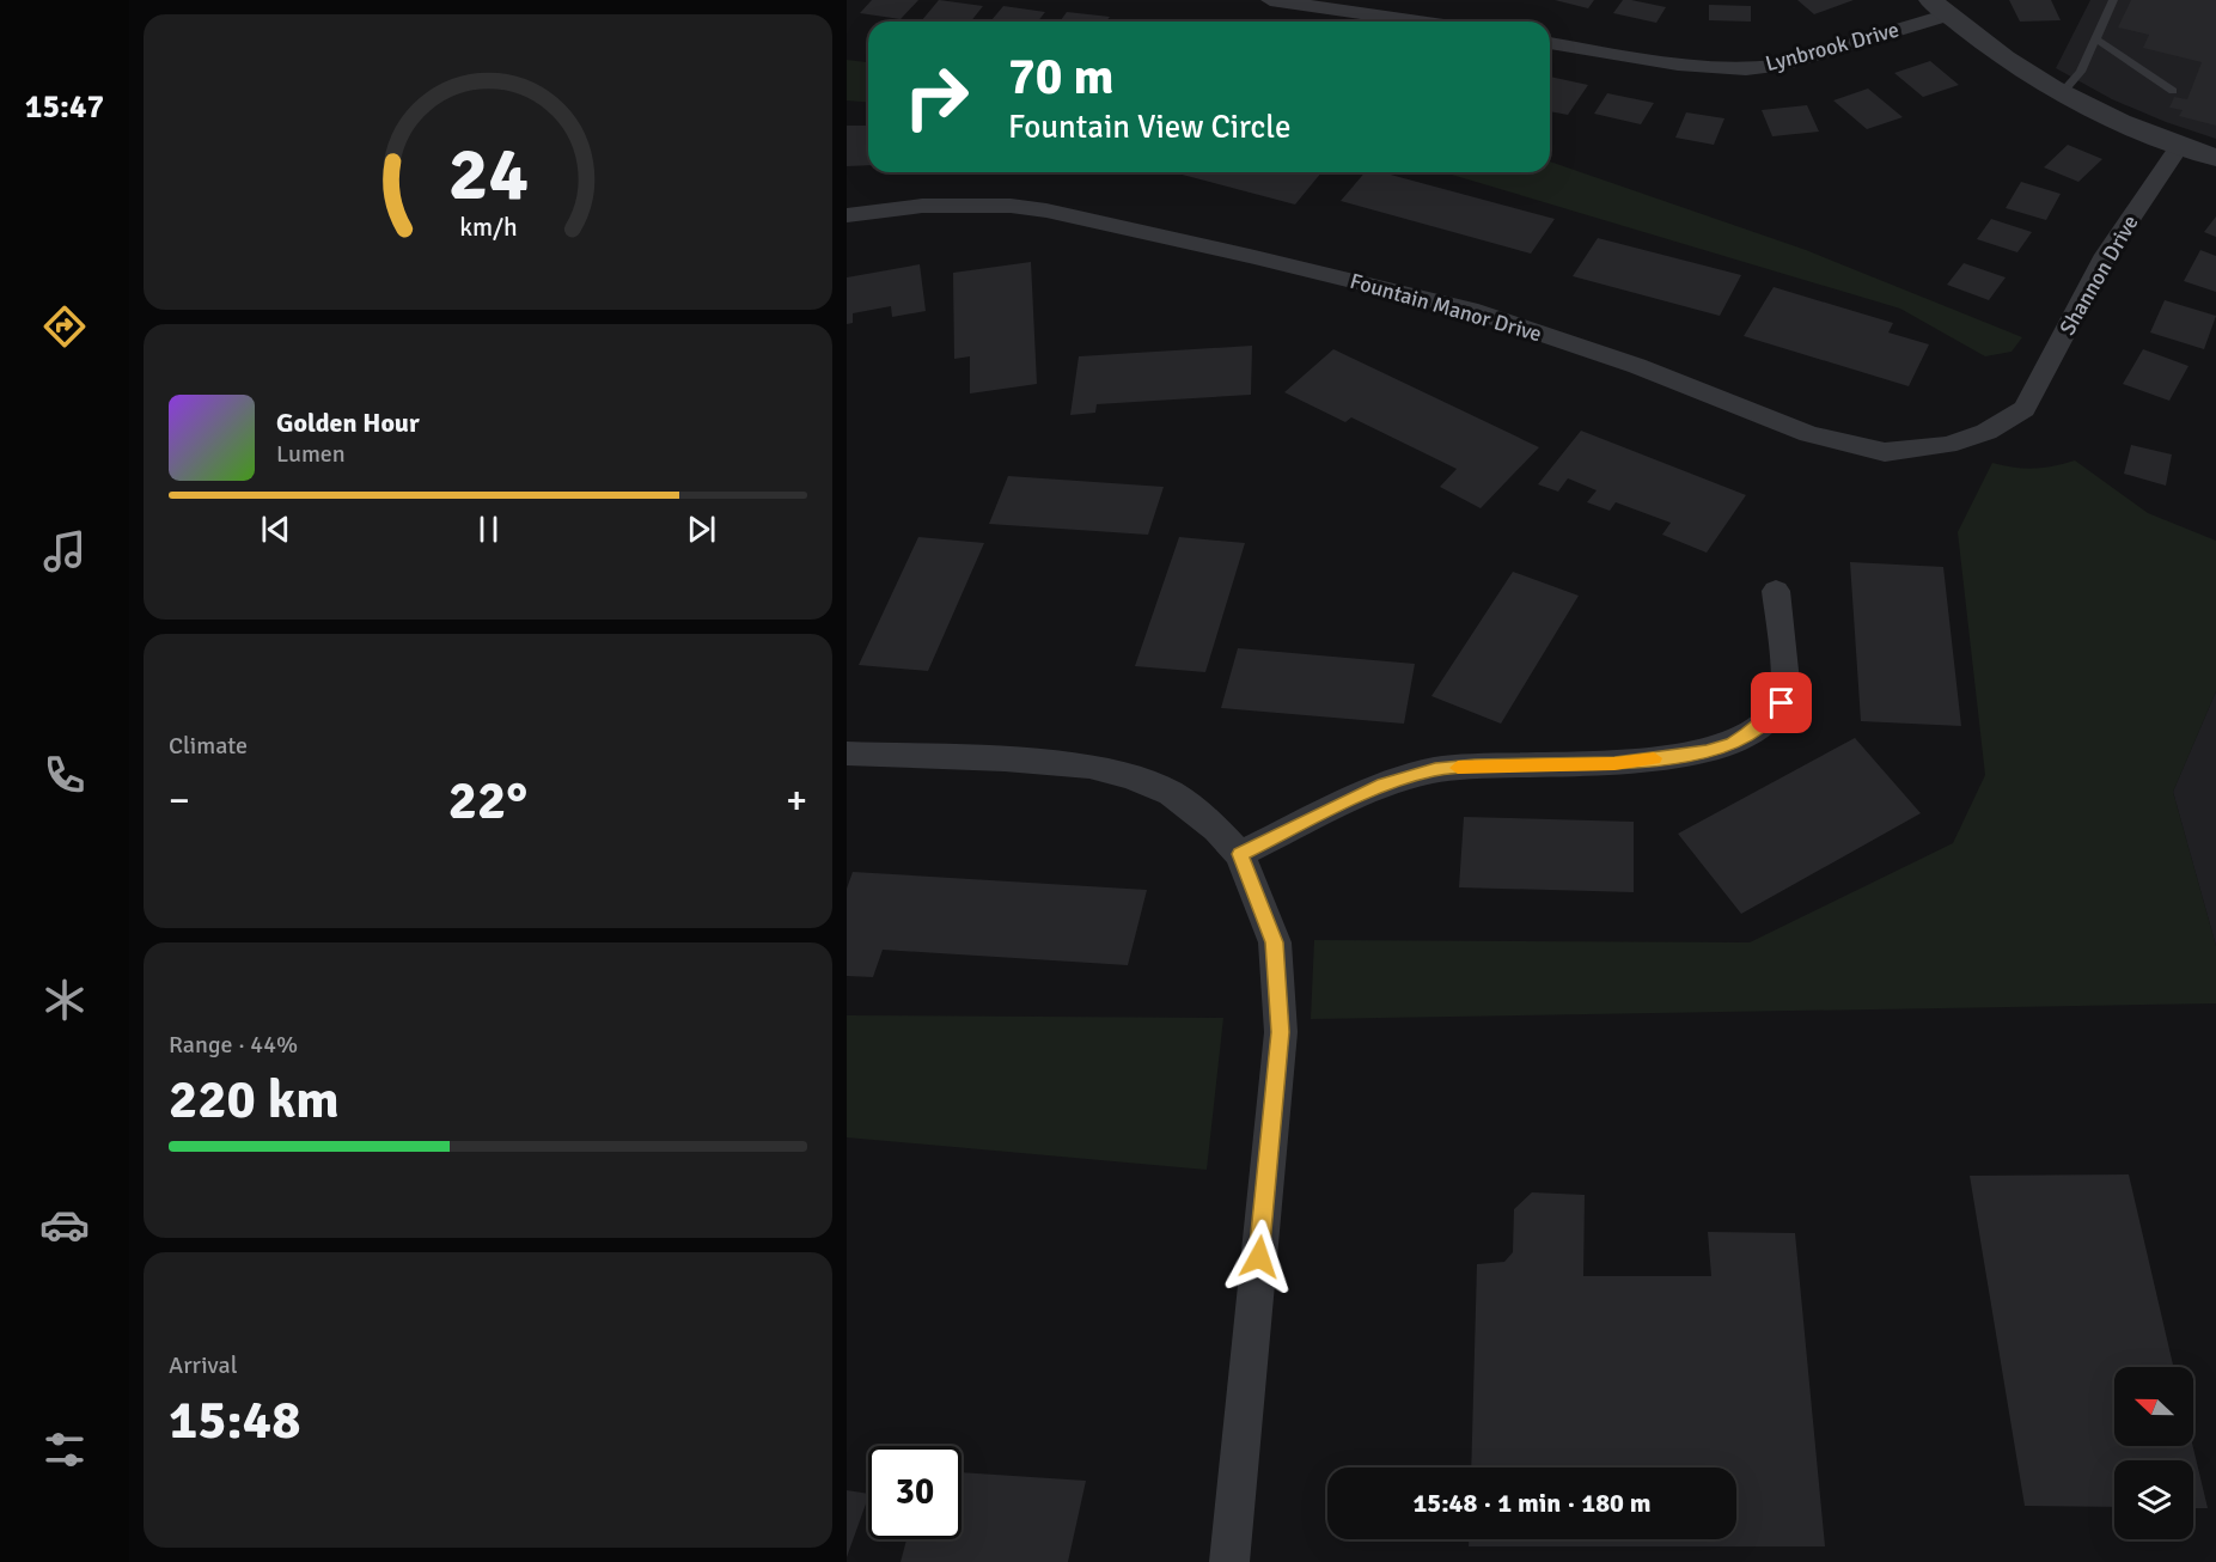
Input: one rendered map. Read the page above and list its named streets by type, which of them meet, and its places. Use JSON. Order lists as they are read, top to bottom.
{
  "streets": {
    "street": ["Lynbrook Drive", "Shannon Drive", "Fountain Manor Drive"]
  },
  "crossings": [
    ["Shannon Drive", "Fountain Manor Drive"]
  ],
  "north": "left",
  "page": {
    "tabs": "15:47",
    "turn": ["70 m", "Fountain View Circle"],
    "song": ["Golden Hour", "Lumen"],
    "tile": [
      "Climate",
      ["Range · 44%", "220 km"],
      ["Arrival", "15:48"]
    ],
    "heat": ["−", "22°", "+"],
    "limit": "30",
    "trip": "15:48 · 1 min · 180 m",
    "gauge": ["24", "km/h"]
  }
}
